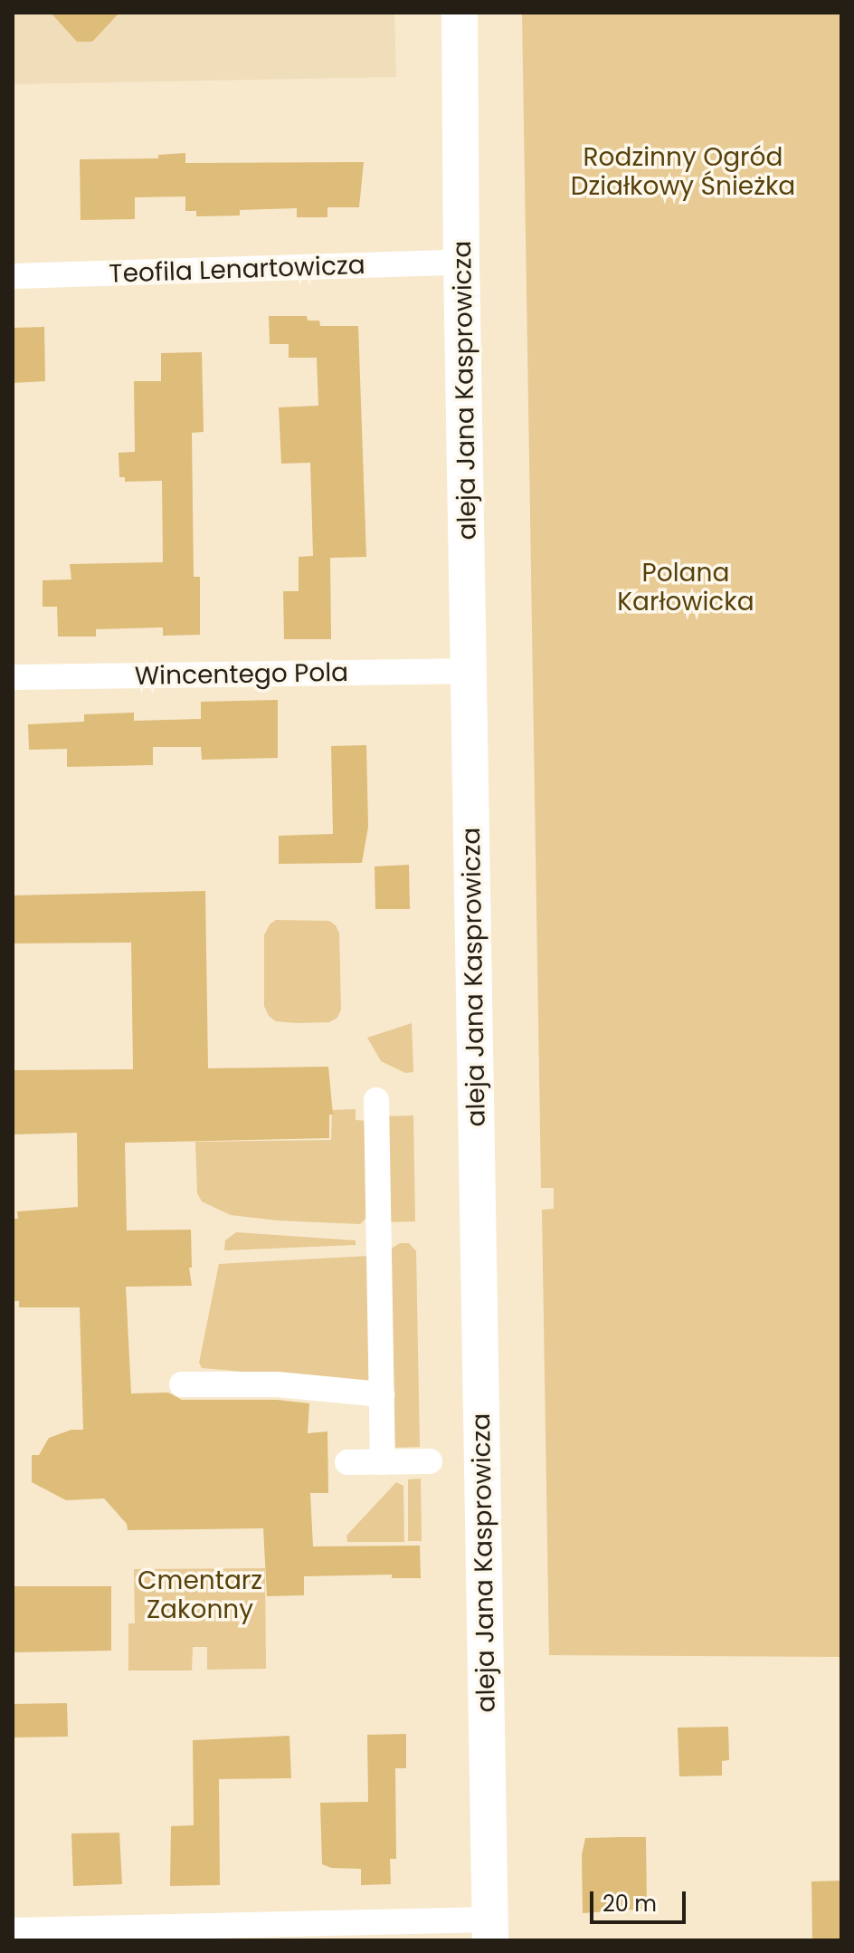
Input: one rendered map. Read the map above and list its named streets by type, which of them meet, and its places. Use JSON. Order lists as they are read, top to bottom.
{
  "streets": {
    "street": ["Teofila Lenartowicza", "aleja Jana Kasprowicza", "Wincentego Pola"]
  },
  "crossings": [
    ["Teofila Lenartowicza", "aleja Jana Kasprowicza"],
    ["aleja Jana Kasprowicza", "Wincentego Pola"]
  ],
  "parks": ["Rodzinny Ogród Działkowy Śnieżka", "Polana Karłowicka", "Cmentarz Zakonny"],
  "scale_bar": "20 m"
}
